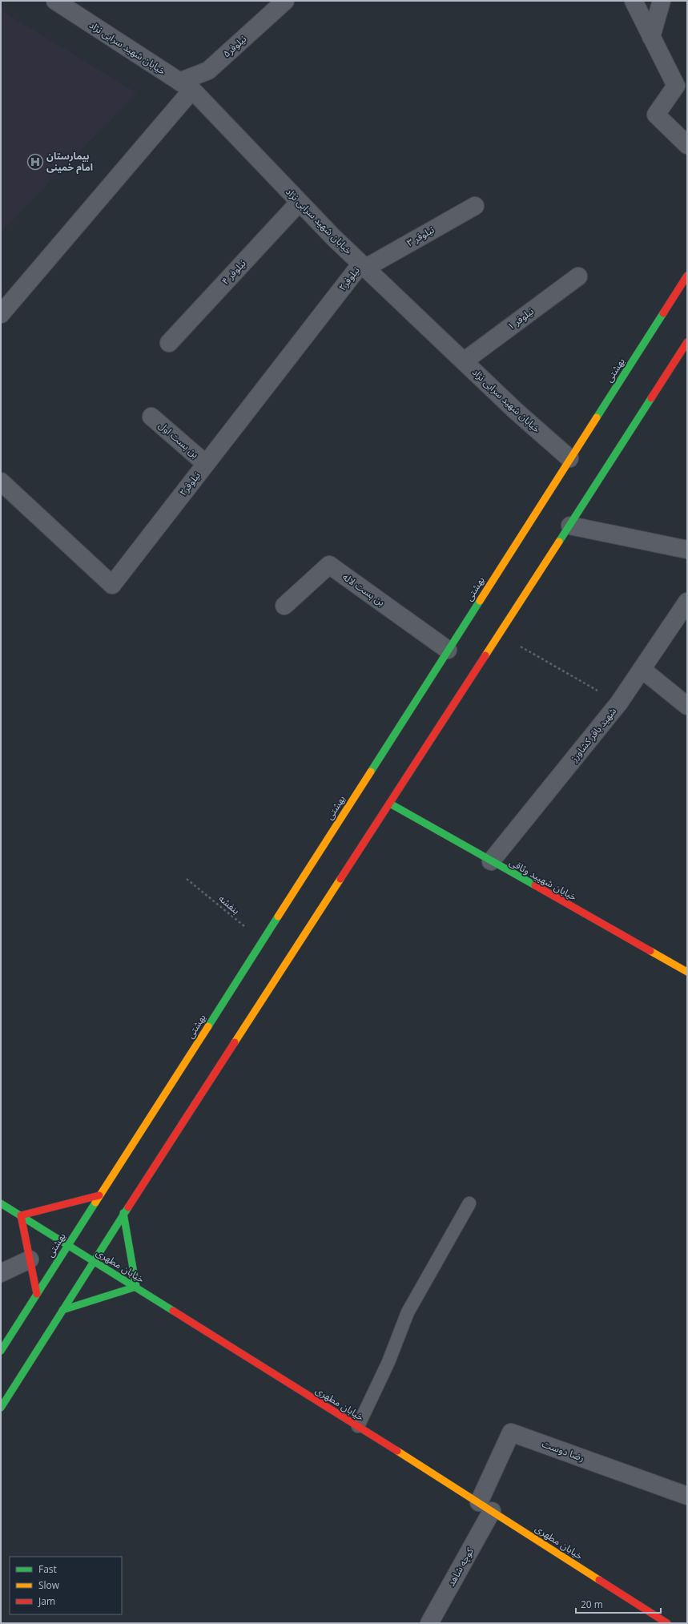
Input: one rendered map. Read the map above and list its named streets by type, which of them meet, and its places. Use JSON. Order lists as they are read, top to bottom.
{
  "streets": {
    "main road": ["بهشتی", "خیابان شهیید وثاقی", "خیابان مطهری"],
    "street": [
      "نیلوفر۵",
      "خیابان شهید سرابی نژاد",
      "نیلوفر ۳",
      "نیلوفر ۴",
      "نیلوفر۲",
      "نیلوفر ۱",
      "بن بست اول",
      "بن بست لاله",
      "شهید باقر کشاورز",
      "رضا دوست",
      "کوچه شاهد"
    ],
    "path": ["بنفشه"]
  },
  "crossings": [
    ["نیلوفر۵", "خیابان شهید سرابی نژاد"],
    ["خیابان شهید سرابی نژاد", "نیلوفر ۳"],
    ["خیابان شهید سرابی نژاد", "نیلوفر ۴"],
    ["خیابان شهید سرابی نژاد", "نیلوفر۲"],
    ["خیابان شهید سرابی نژاد", "نیلوفر ۱"],
    ["خیابان شهید سرابی نژاد", "بهشتی"],
    ["نیلوفر ۳", "نیلوفر۲"],
    ["نیلوفر۲", "بن بست اول"],
    ["بهشتی", "بن بست لاله"],
    ["بهشتی", "بنفشه"],
    ["بهشتی", "خیابان مطهری"],
    ["شهید باقر کشاورز", "خیابان شهیید وثاقی"],
    ["خیابان مطهری", "رضا دوست"],
    ["خیابان مطهری", "کوچه شاهد"],
    ["رضا دوست", "کوچه شاهد"]
  ],
  "places": {
    "hospital": ["بیمارستان امام خمینی"]
  },
  "legend": ["Fast", "Slow", "Jam"],
  "scale_bar": "20 m"
}
